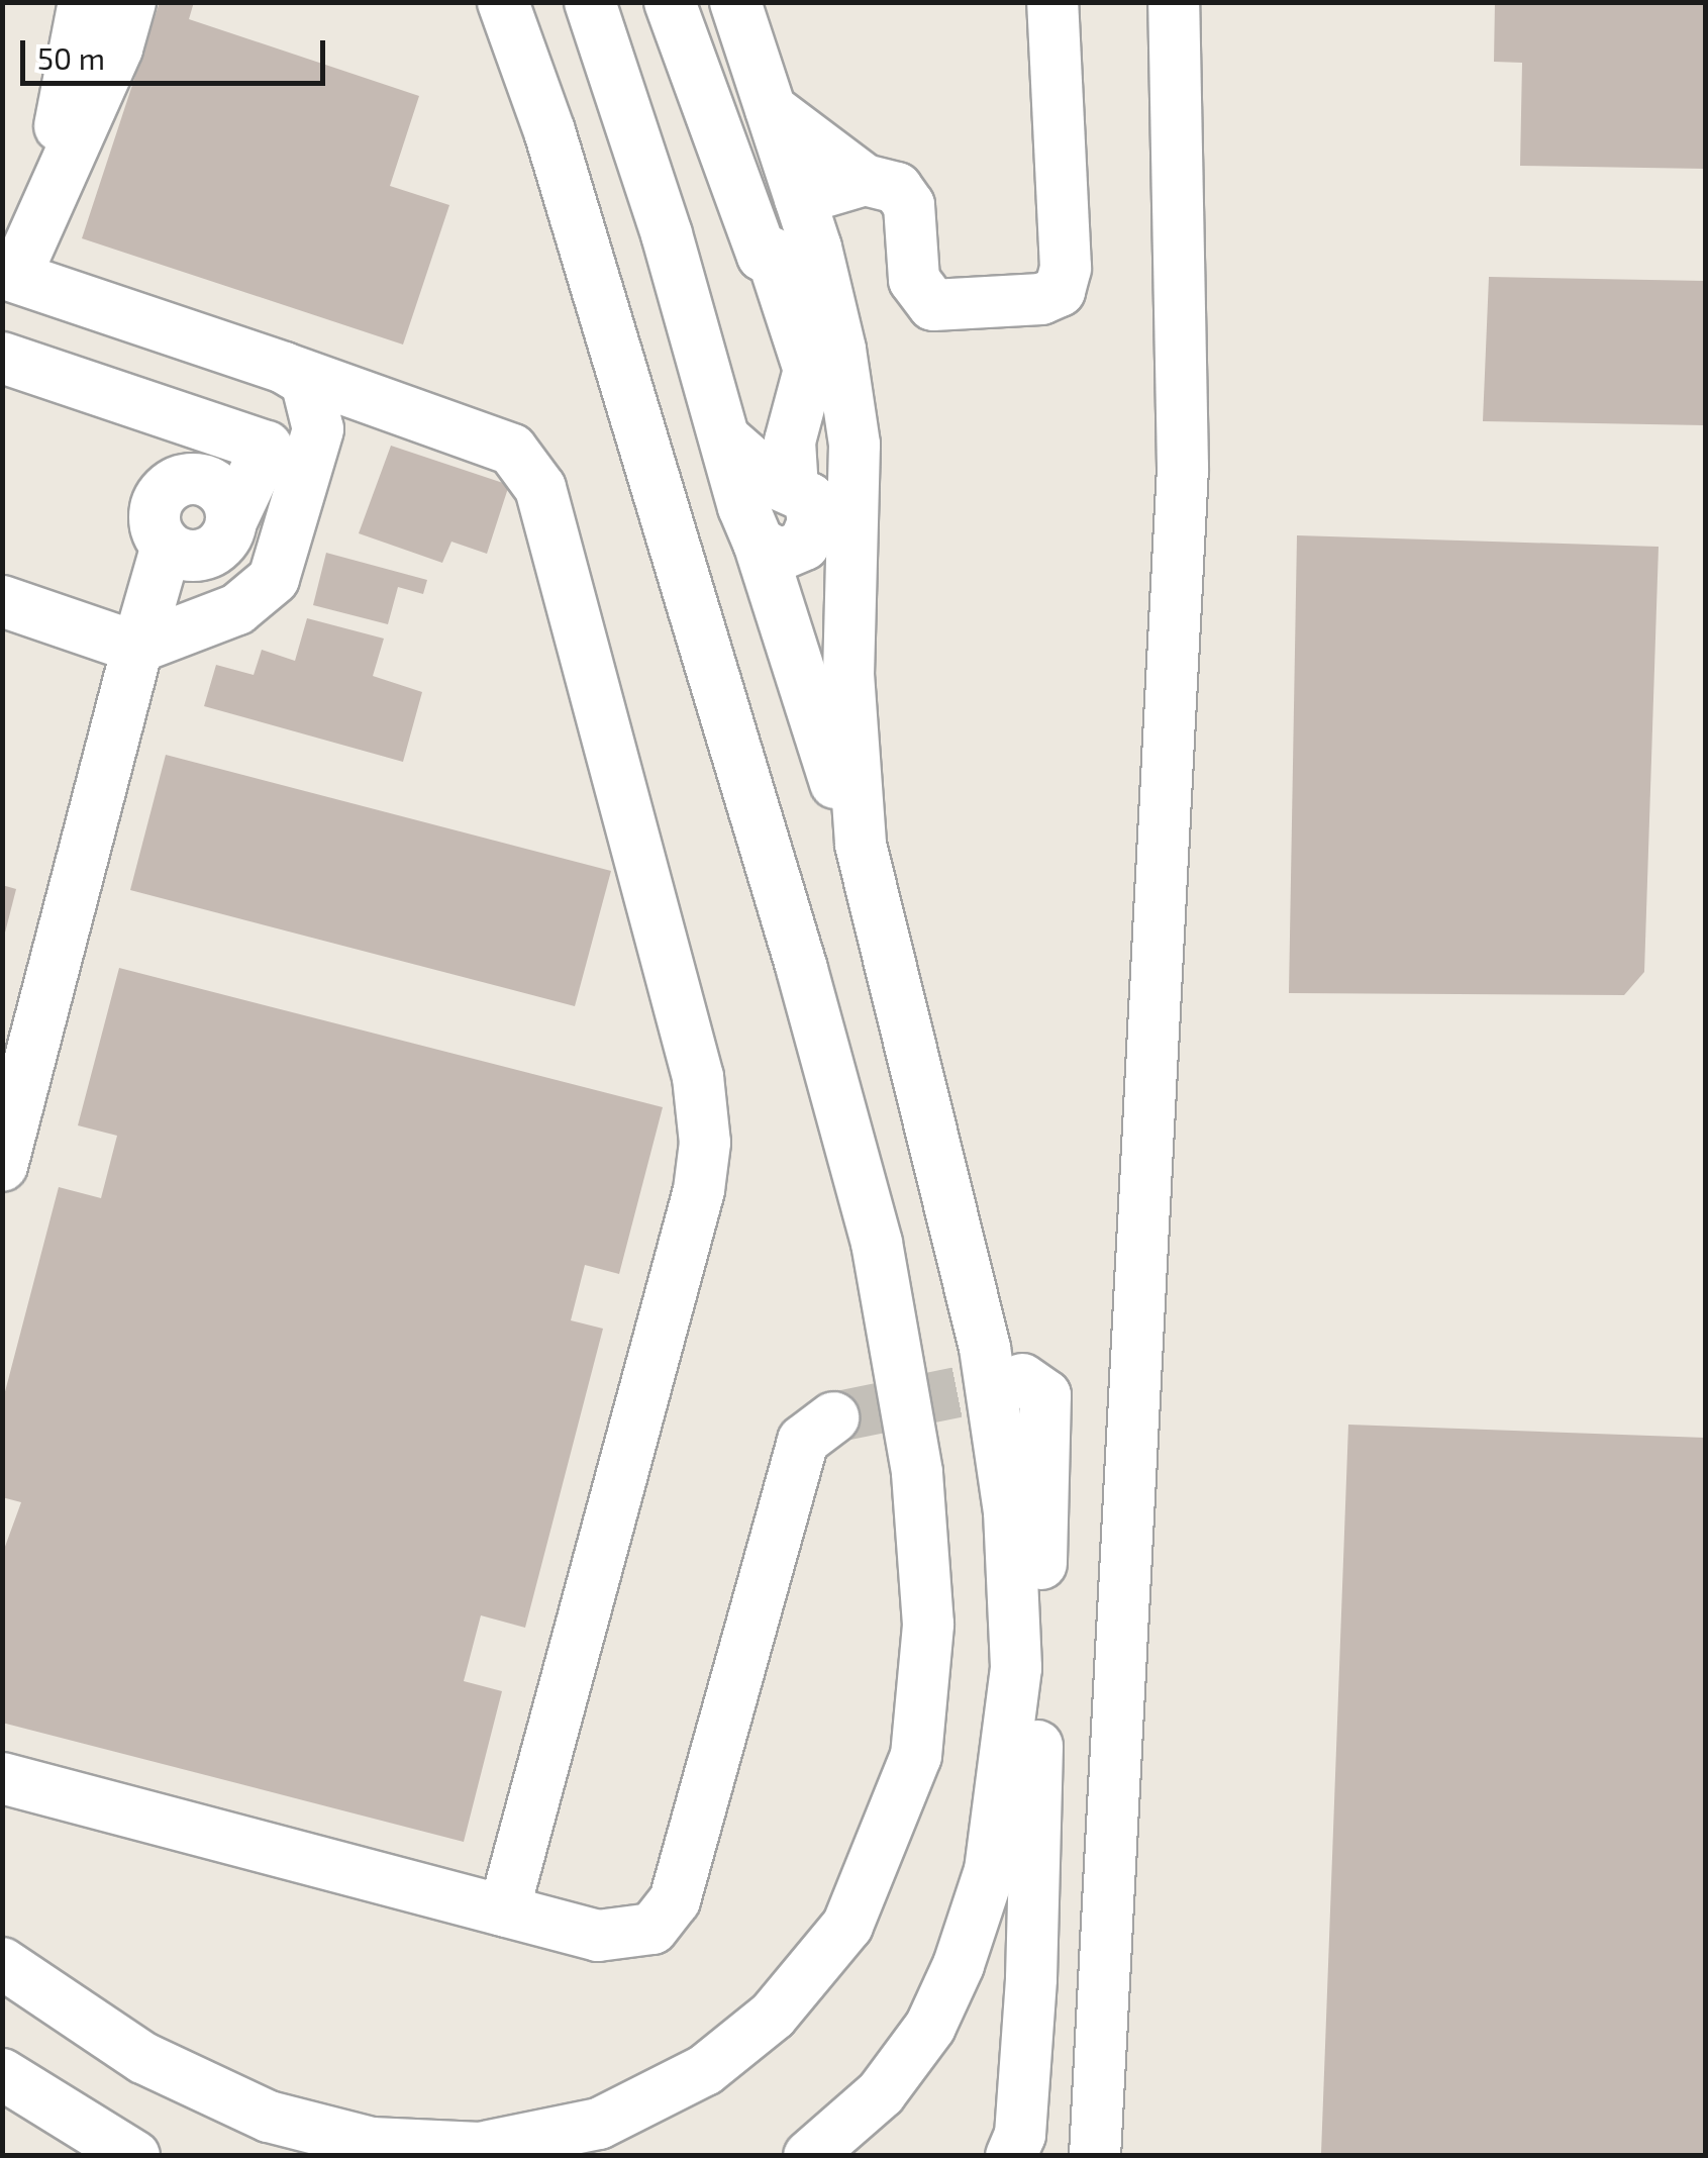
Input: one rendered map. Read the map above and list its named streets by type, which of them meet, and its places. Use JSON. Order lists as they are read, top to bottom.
{
  "scale_bar": "50 m"
}
